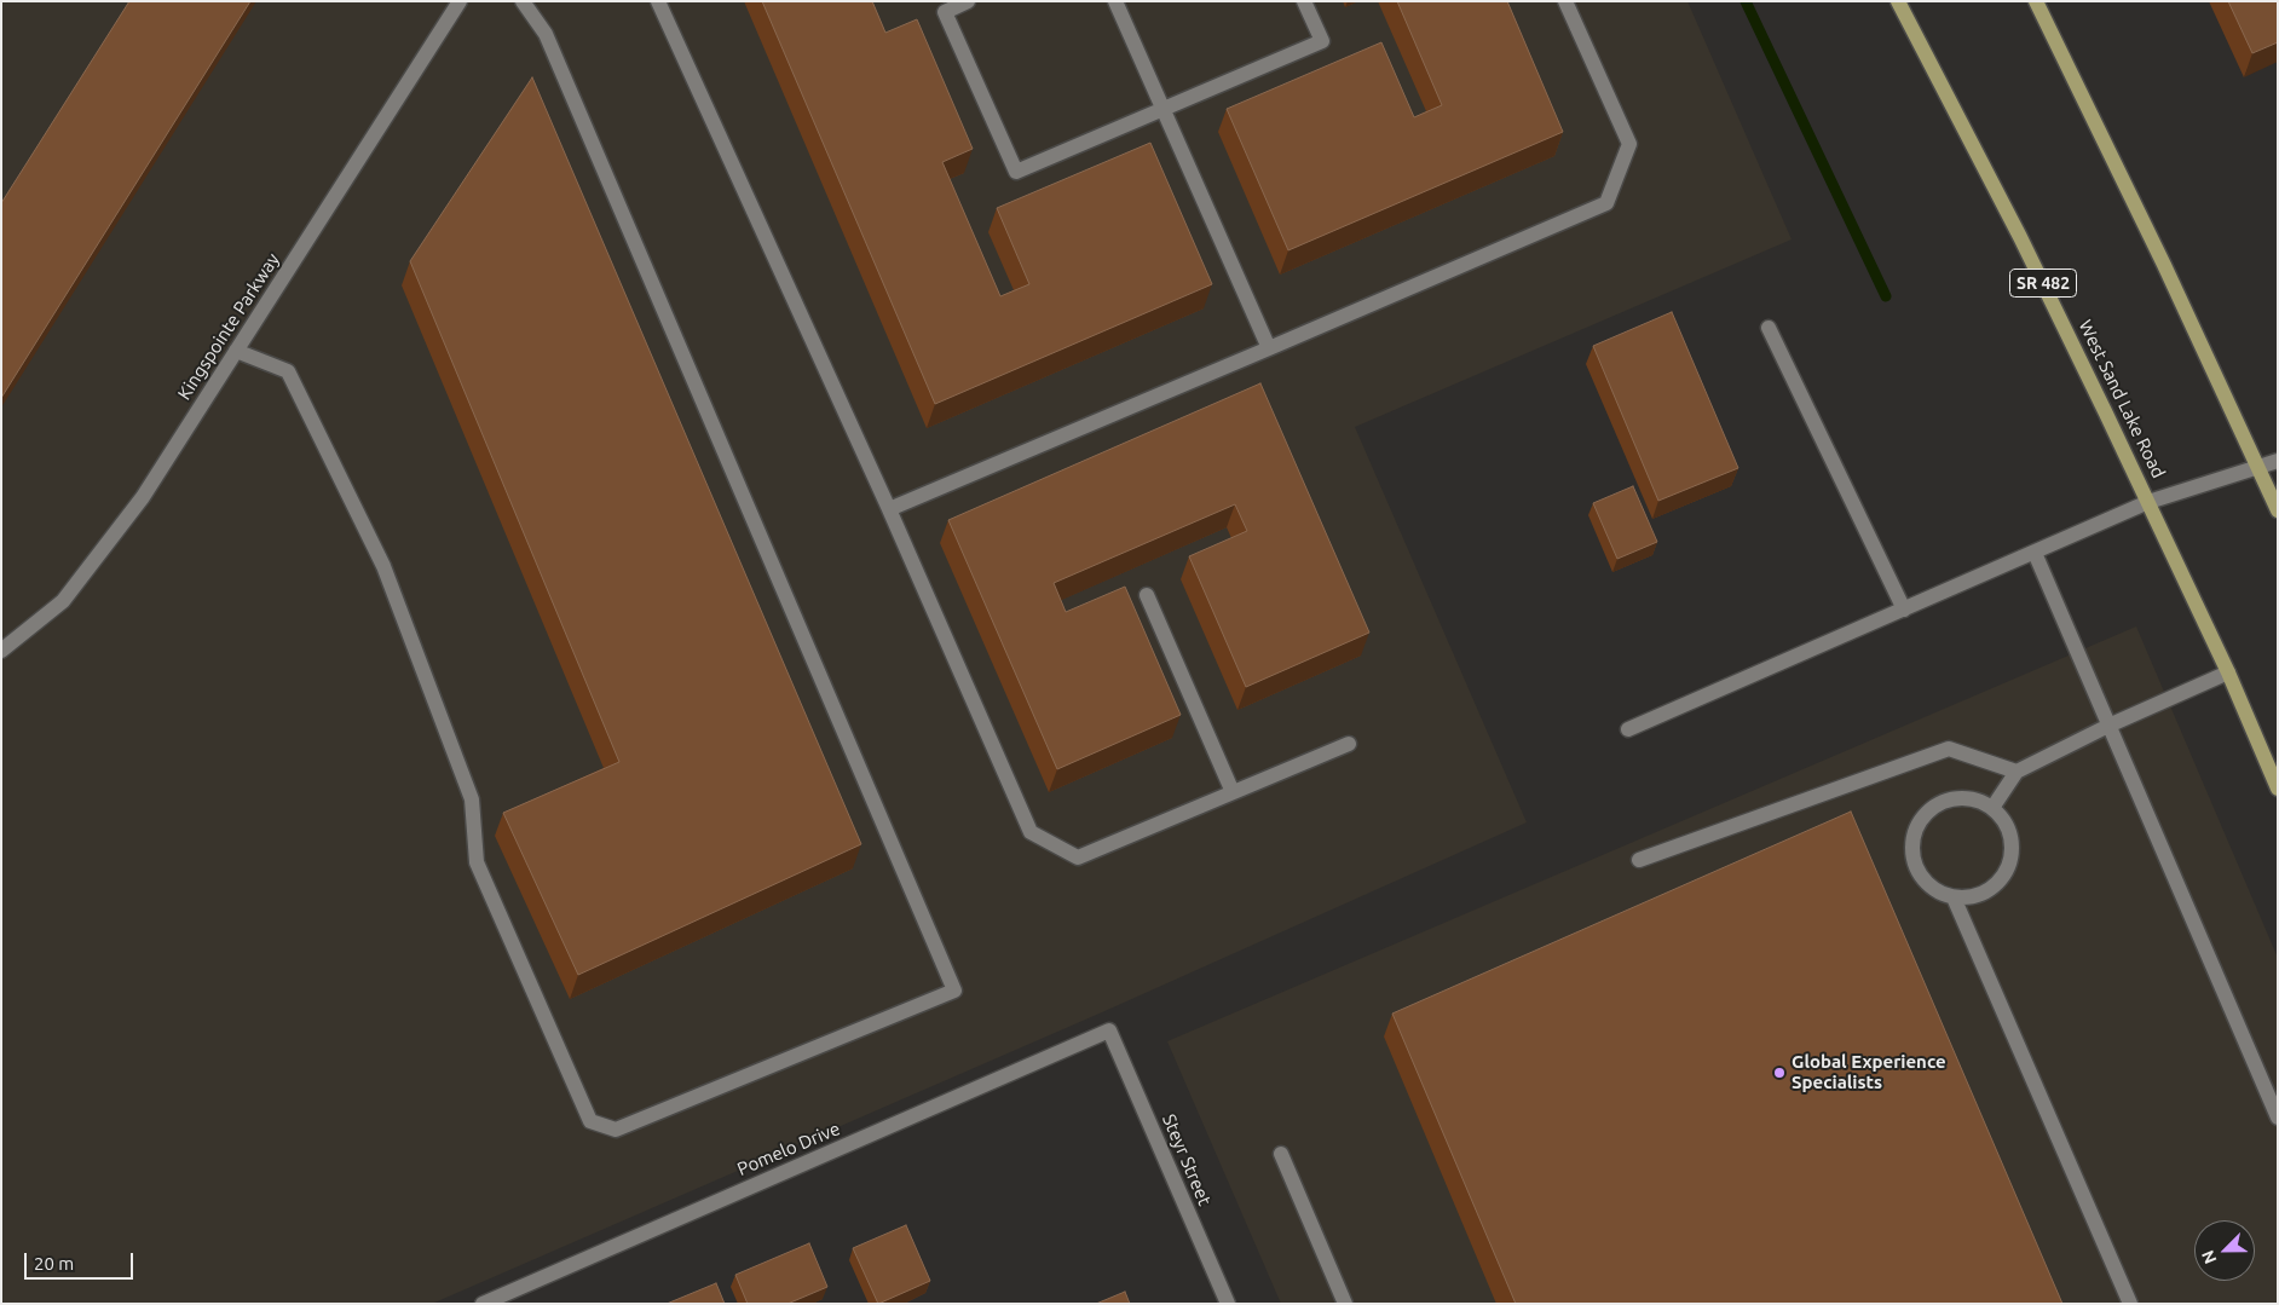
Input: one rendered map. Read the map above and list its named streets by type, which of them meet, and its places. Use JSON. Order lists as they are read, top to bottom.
{
  "streets": {
    "main road": ["SR 482", "West Sand Lake Road"],
    "street": ["Kingspointe Parkway", "Pomelo Drive", "Steyr Street"]
  },
  "crossings": [
    ["Pomelo Drive", "Steyr Street"]
  ],
  "places": ["Global Experience Specialists"],
  "scale_bar": "20 m",
  "north": "bottom left"
}
